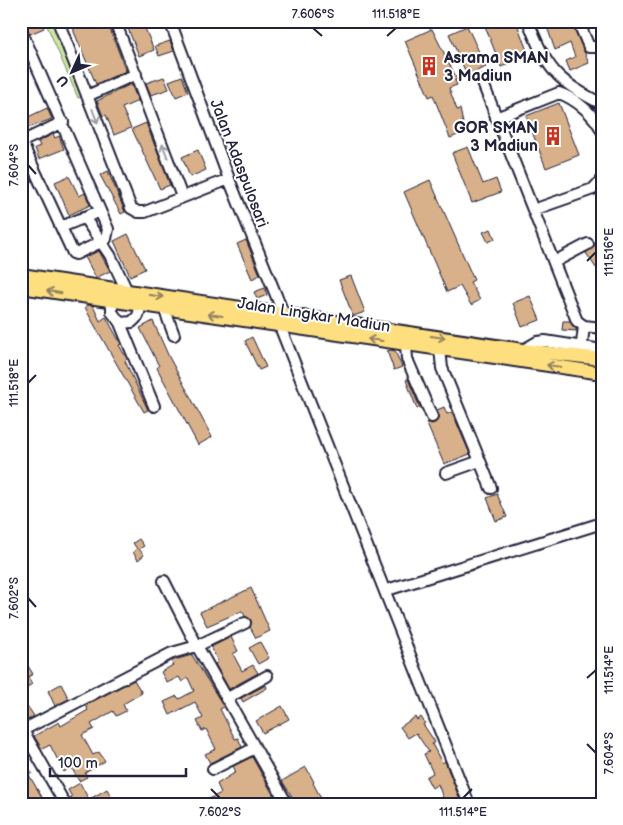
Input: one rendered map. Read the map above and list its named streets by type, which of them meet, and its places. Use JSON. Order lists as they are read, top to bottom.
{
  "streets": {
    "main road": ["Jalan Lingkar Madiun"],
    "street": ["Jalan Adaspulosari"]
  },
  "crossings": [
    ["Jalan Adaspulosari", "Jalan Lingkar Madiun"]
  ],
  "places": {
    "building": ["Asrama SMAN 3 Madiun", "GOR SMAN 3 Madiun"]
  },
  "scale_bar": "100 m",
  "north": "bottom left",
  "coordinates": [
    "7.606°S",
    "111.518°E",
    "7.604°S",
    "111.516°E",
    "7.602°S",
    "111.514°E"
  ]
}
